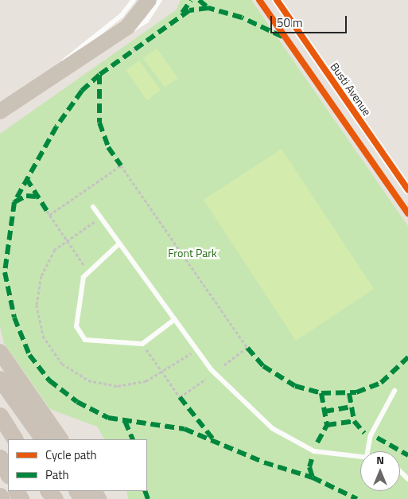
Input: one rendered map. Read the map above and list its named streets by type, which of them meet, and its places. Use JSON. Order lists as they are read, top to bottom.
{
  "streets": {
    "street": ["Busti Avenue"]
  },
  "parks": ["Front Park"],
  "legend": ["Cycle path", "Path"],
  "scale_bar": "50 m",
  "north": "top"
}
